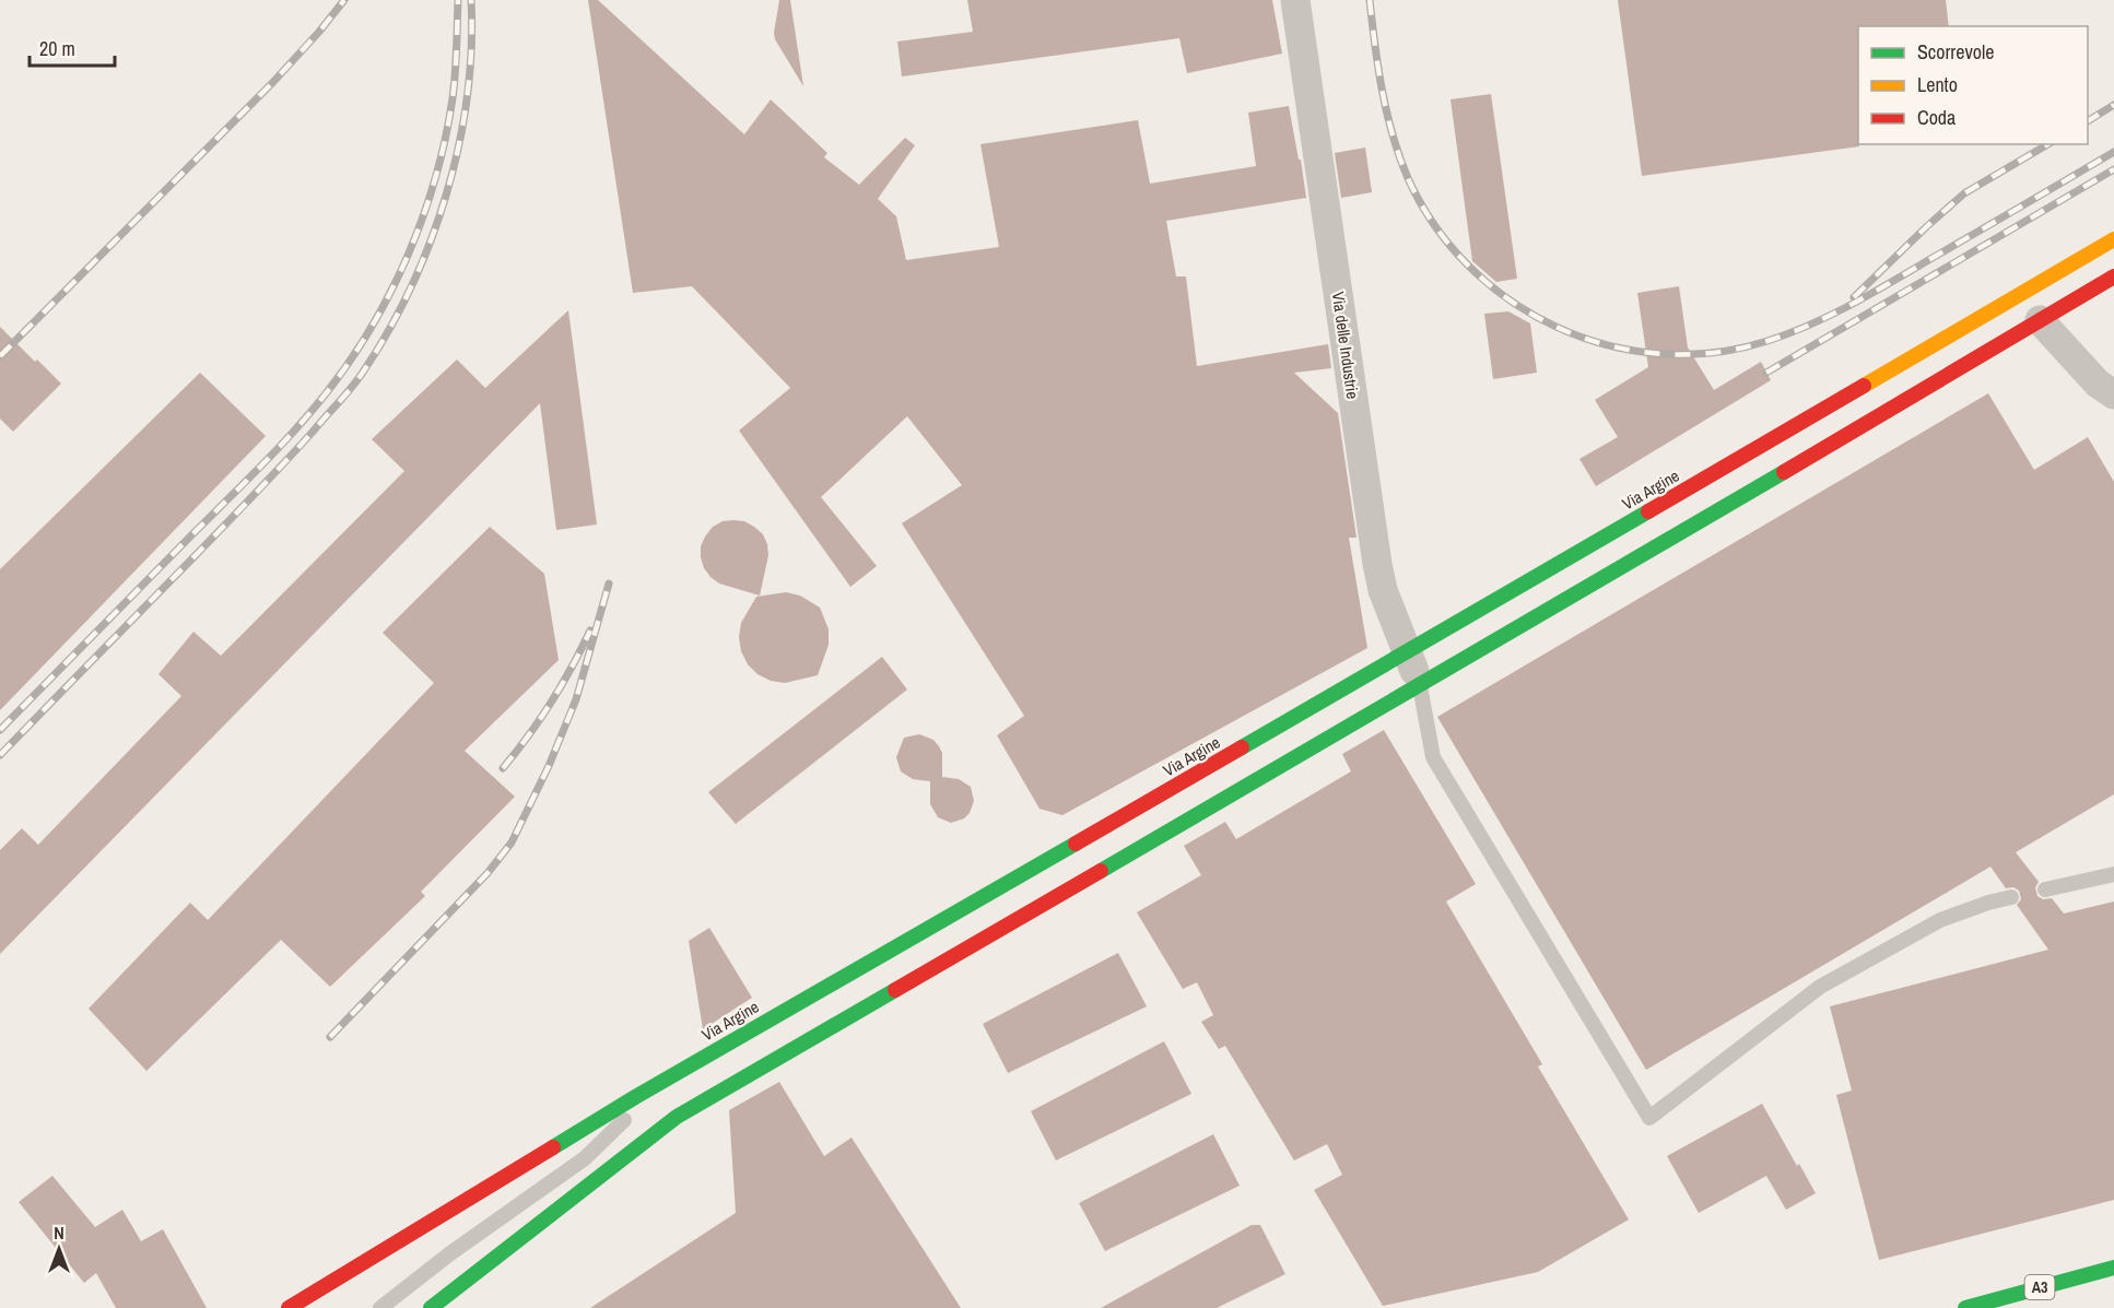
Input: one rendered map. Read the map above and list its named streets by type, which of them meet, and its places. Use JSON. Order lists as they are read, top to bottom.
{
  "streets": {
    "main road": ["Via Argine", "A3"],
    "street": ["Via delle Industrie"]
  },
  "crossings": [
    ["Via delle Industrie", "Via Argine"]
  ],
  "legend": ["Scorrevole", "Lento", "Coda"],
  "scale_bar": "20 m",
  "north": "top"
}
